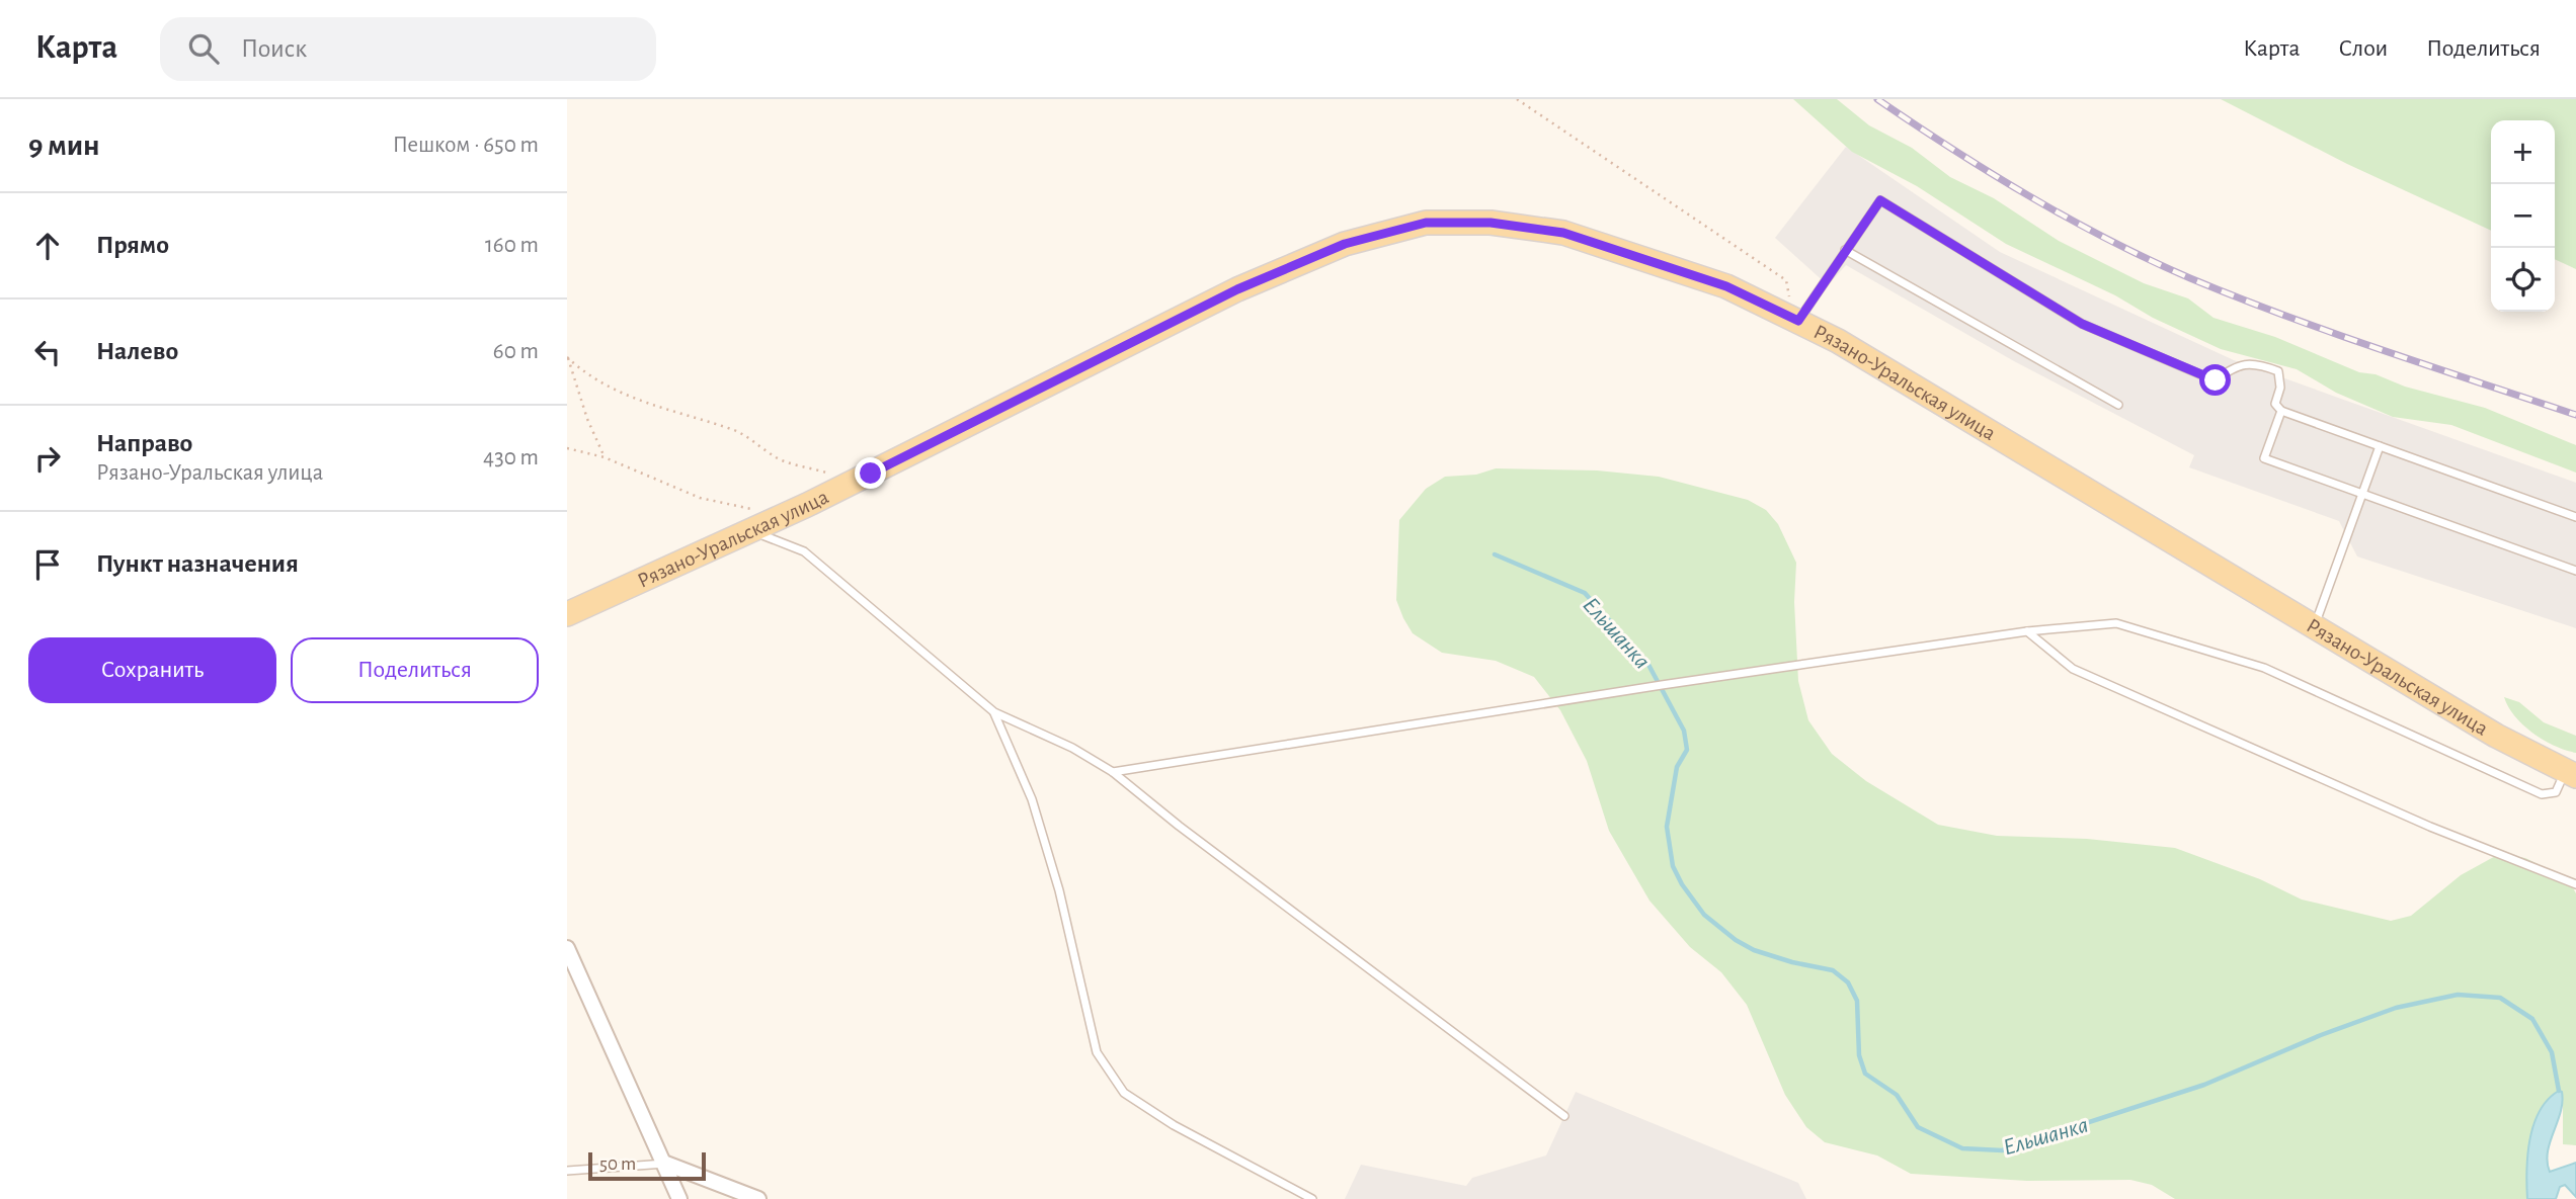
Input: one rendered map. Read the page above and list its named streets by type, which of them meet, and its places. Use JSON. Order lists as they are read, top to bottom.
{
  "streets": {
    "main road": ["Рязано-Уральская улица"]
  },
  "water": ["Ельшанка"],
  "scale_bar": "50 m",
  "page": {
    "header": "Карта",
    "search": "Поиск",
    "nav": ["Карта", "Слои", "Поделиться"],
    "heading": ["9 мин", "Пешком · 650 m"],
    "map_buttons": ["+", "−"],
    "list": [
      ["Прямо", "160 m"],
      ["Налево", "60 m"],
      ["Направо", "Рязано-Уральская улица", "430 m"],
      "Пункт назначения"
    ],
    "buttons": ["Сохранить", "Поделиться"],
    "scale": "50 m"
  }
}
